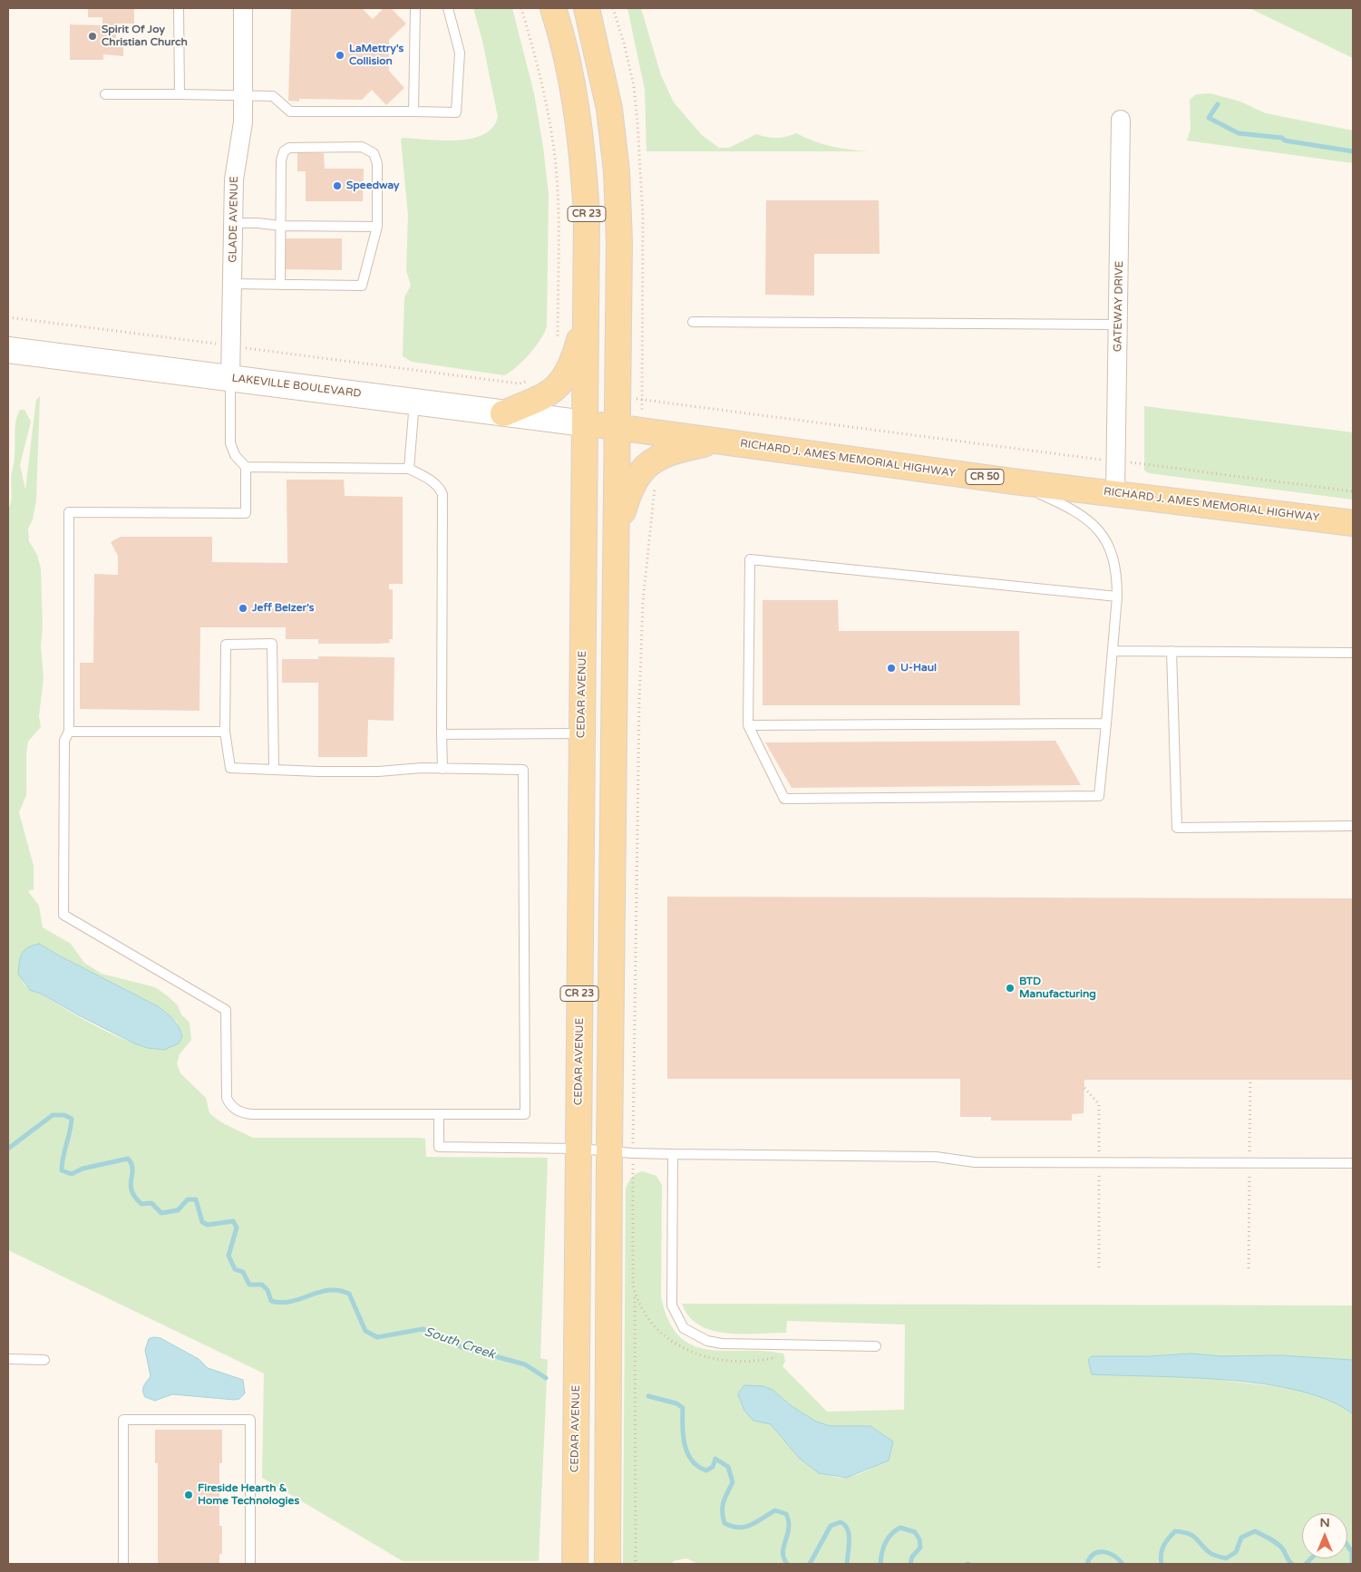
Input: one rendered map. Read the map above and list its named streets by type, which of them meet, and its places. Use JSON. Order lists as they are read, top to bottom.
{
  "streets": {
    "main road": [
      "CR 23",
      "RICHARD J. AMES MEMORIAL HIGHWAY",
      "CR 50",
      "CEDAR AVENUE"
    ],
    "street": ["GLADE AVENUE", "GATEWAY DRIVE", "LAKEVILLE BOULEVARD"]
  },
  "crossings": [
    ["CR 23", "LAKEVILLE BOULEVARD"],
    ["CR 23", "RICHARD J. AMES MEMORIAL HIGHWAY"],
    ["CR 23", "CEDAR AVENUE"],
    ["GLADE AVENUE", "LAKEVILLE BOULEVARD"],
    ["GATEWAY DRIVE", "RICHARD J. AMES MEMORIAL HIGHWAY"],
    ["LAKEVILLE BOULEVARD", "RICHARD J. AMES MEMORIAL HIGHWAY"],
    ["LAKEVILLE BOULEVARD", "CEDAR AVENUE"],
    ["RICHARD J. AMES MEMORIAL HIGHWAY", "CEDAR AVENUE"]
  ],
  "water": ["South Creek"],
  "places": [
    "Spirit Of Joy Christian Church",
    "LaMettry's Collision",
    "Speedway",
    "Jeff Belzer's",
    "U-Haul",
    "BTD Manufacturing",
    "Fireside Hearth & Home Technologies"
  ],
  "north": "top"
}
